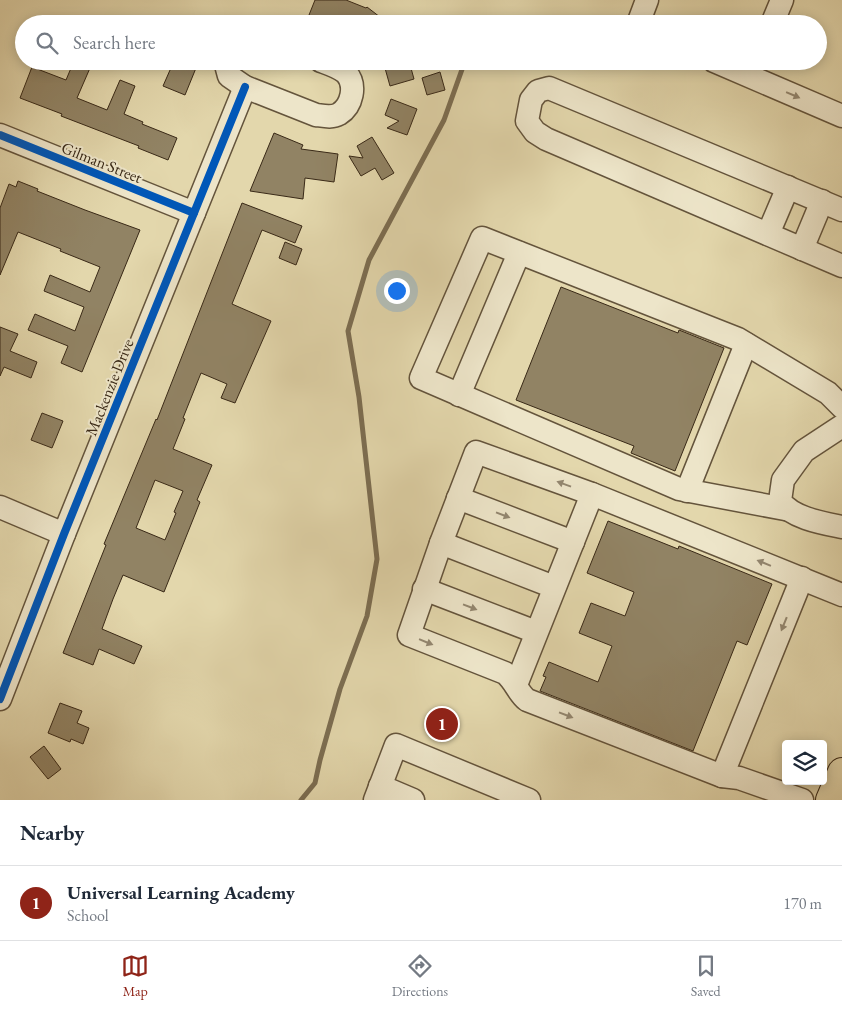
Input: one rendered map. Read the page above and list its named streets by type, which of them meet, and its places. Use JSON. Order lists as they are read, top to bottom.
{
  "streets": {
    "street": ["Gilman Street", "Mackenzie Drive"]
  },
  "crossings": [
    ["Gilman Street", "Mackenzie Drive"]
  ],
  "page": {
    "search": "Search here",
    "pins": "1",
    "heading": "Nearby",
    "list": [
      {
        "mark": "1",
        "name": "Universal Learning Academy",
        "note": "School",
        "value": "170 m"
      }
    ],
    "nav": ["Map", "Directions", "Saved"]
  }
}
